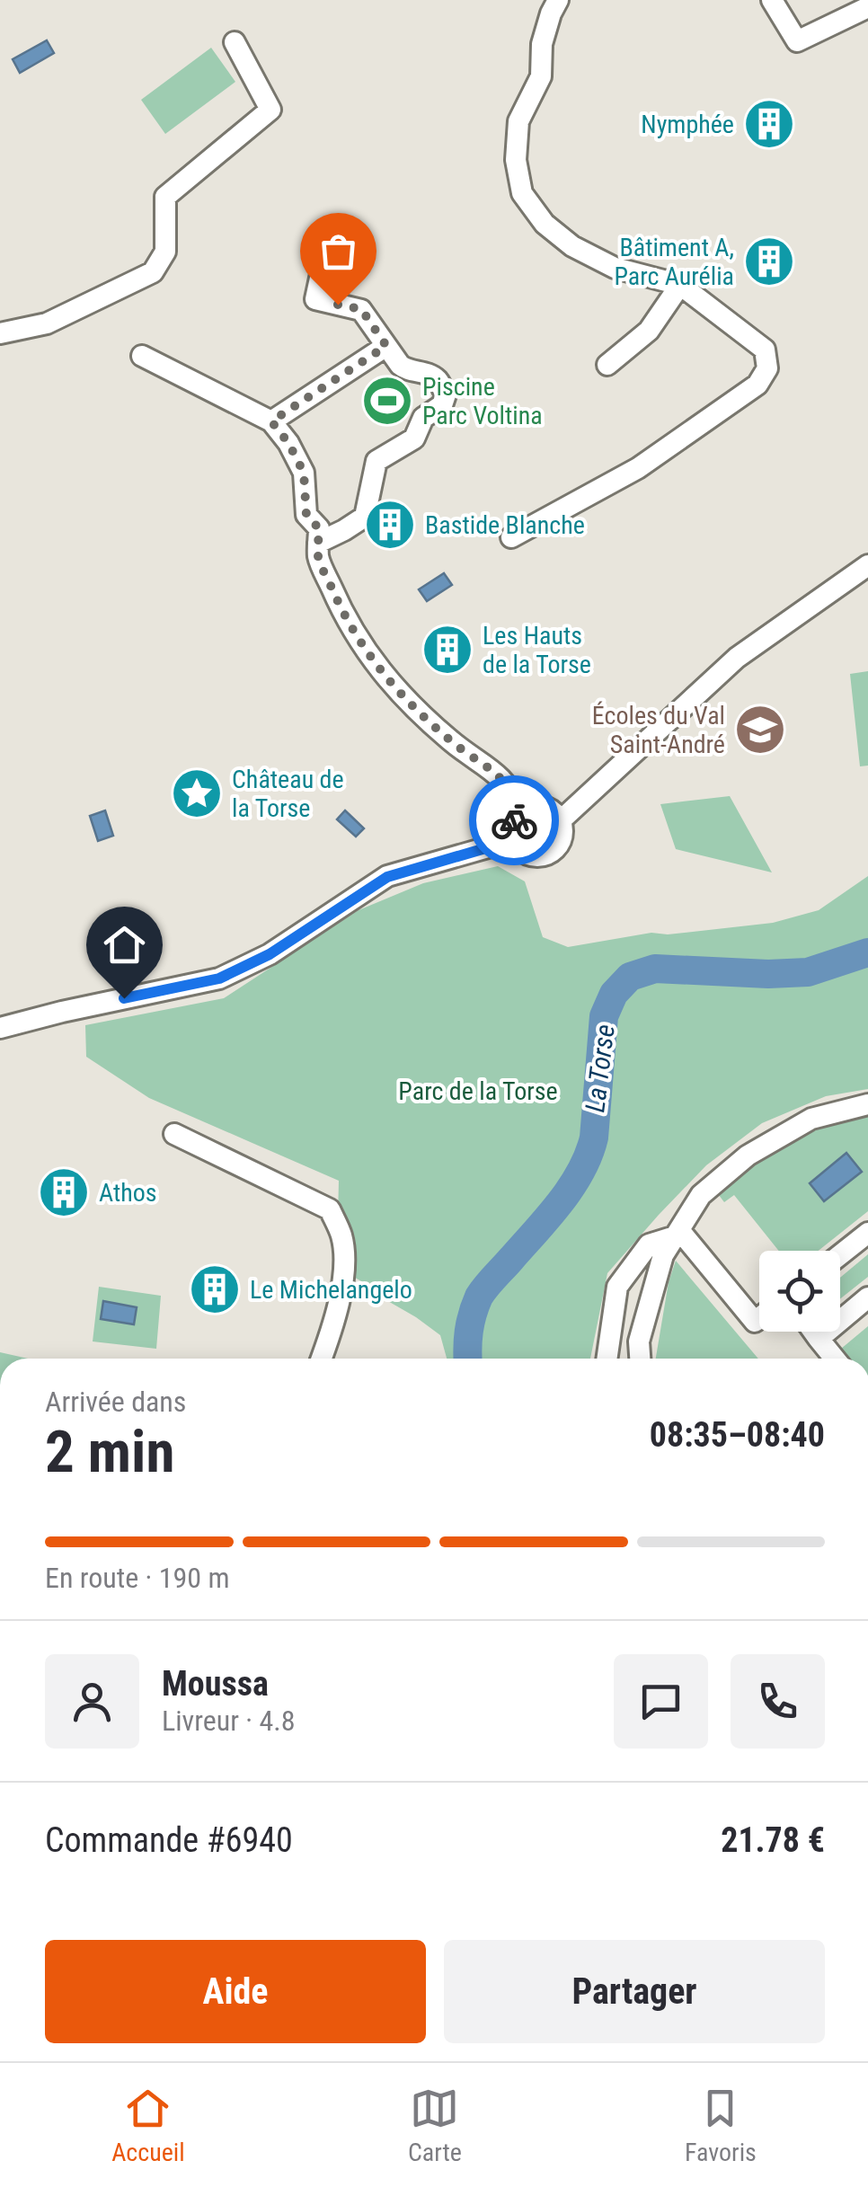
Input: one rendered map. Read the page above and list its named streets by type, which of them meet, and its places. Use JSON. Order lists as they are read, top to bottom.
{
  "water": ["La Torse"],
  "parks": ["Parc de la Torse"],
  "places": {
    "building": [
      "Nymphée",
      "Bâtiment A, Parc Aurélia",
      "Bastide Blanche",
      "Les Hauts de la Torse",
      "Athos",
      "Le Michelangelo"
    ],
    "sports": ["Piscine Parc Voltina"],
    "school or university": ["Écoles du Val Saint-André"],
    "place": ["Château de la Torse"]
  },
  "page": {
    "heading": ["2 min", "Arrivée dans", "08:35–08:40"],
    "panel": [
      "Moussa",
      "Livreur · 4.8",
      "Commande #6940",
      "21.78 €"
    ],
    "bar": "En route · 190 m",
    "buttons": ["Aide", "Partager"],
    "tabs": ["Accueil", "Carte", "Favoris"]
  }
}
